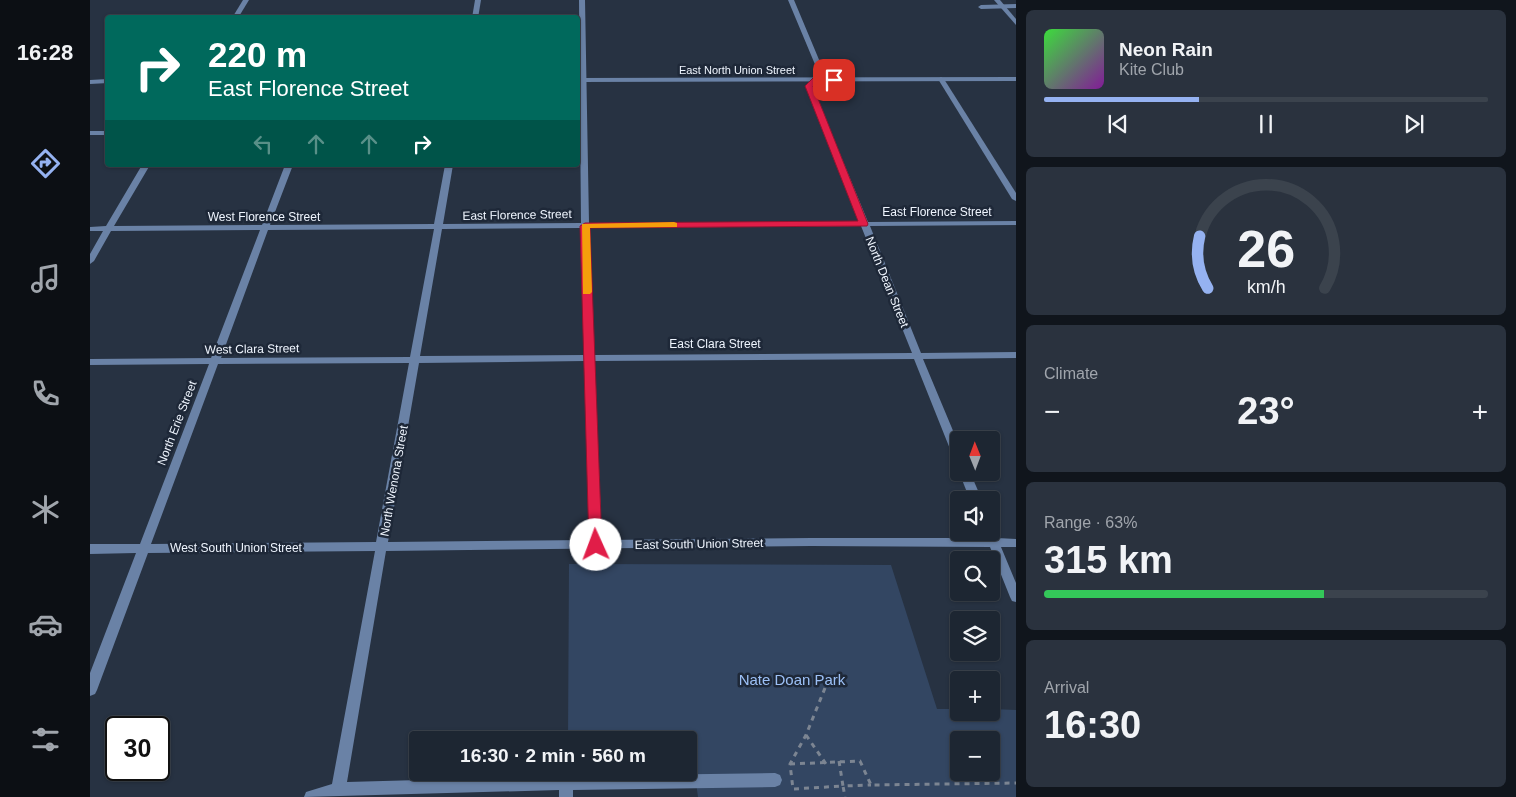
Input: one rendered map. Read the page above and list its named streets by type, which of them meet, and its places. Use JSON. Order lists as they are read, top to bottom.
{
  "streets": {
    "street": [
      "East North Union Street",
      "East Florence Street",
      "West Florence Street",
      "North Dean Street",
      "East Clara Street",
      "West Clara Street",
      "North Erie Street",
      "North Wenona Street",
      "East South Union Street",
      "West South Union Street"
    ]
  },
  "crossings": [
    ["East North Union Street", "North Dean Street"],
    ["East Florence Street", "West Florence Street"],
    ["East Florence Street", "North Dean Street"],
    ["East Florence Street", "North Wenona Street"],
    ["West Florence Street", "North Erie Street"],
    ["West Florence Street", "North Wenona Street"],
    ["North Dean Street", "East Clara Street"],
    ["East Clara Street", "West Clara Street"],
    ["East Clara Street", "North Wenona Street"],
    ["West Clara Street", "North Erie Street"],
    ["West Clara Street", "North Wenona Street"],
    ["North Erie Street", "West South Union Street"],
    ["North Wenona Street", "East South Union Street"],
    ["North Wenona Street", "West South Union Street"],
    ["East South Union Street", "West South Union Street"]
  ],
  "parks": ["Nate Doan Park"],
  "north": "top",
  "page": {
    "tabs": "16:28",
    "turn": ["220 m", "East Florence Street"],
    "song": ["Neon Rain", "Kite Club"],
    "tile": [
      "Climate",
      ["Range · 63%", "315 km"],
      ["Arrival", "16:30"]
    ],
    "heat": ["−", "23°", "+"],
    "map_buttons": ["+", "−"],
    "limit": "30",
    "trip": "16:30 · 2 min · 560 m",
    "gauge": ["26", "km/h"]
  }
}
